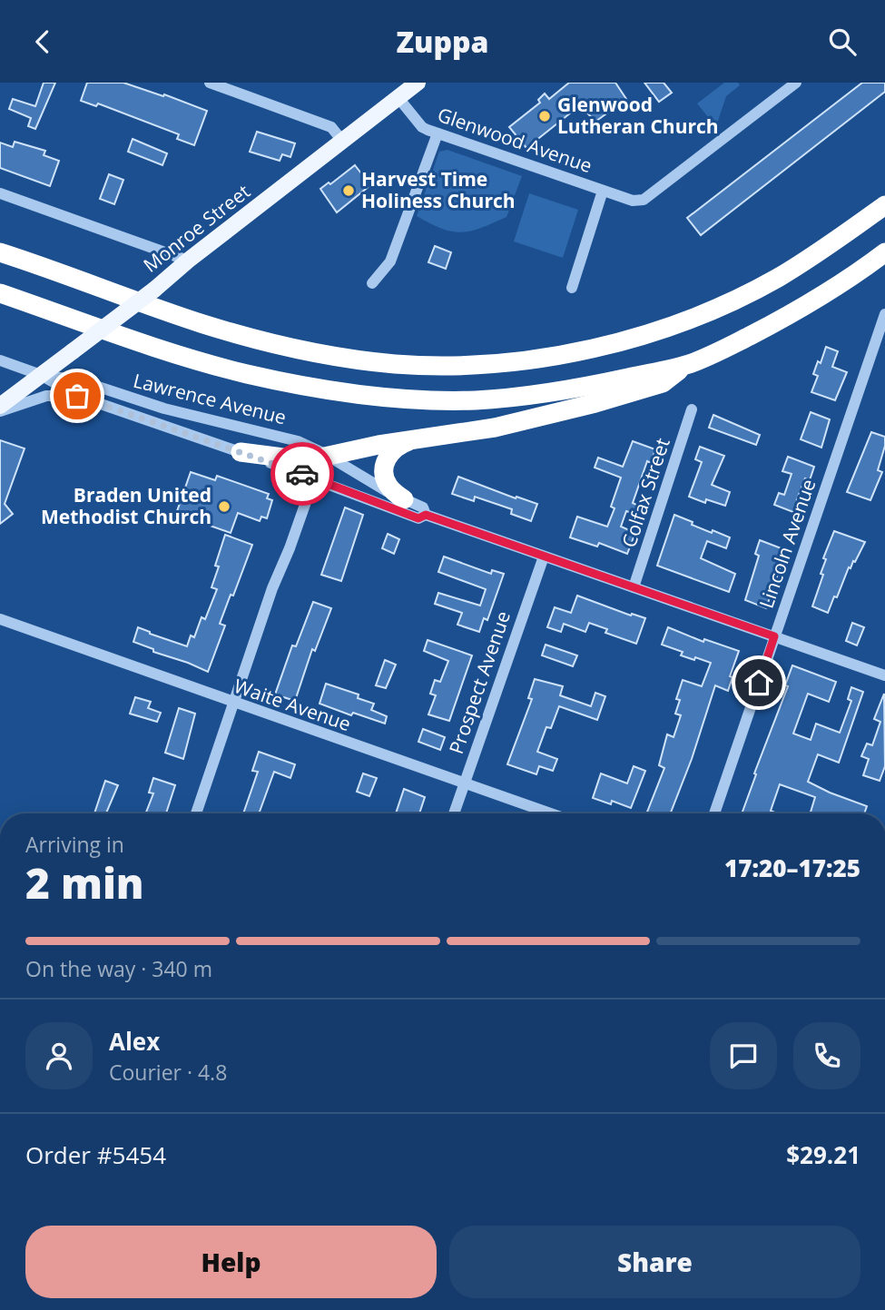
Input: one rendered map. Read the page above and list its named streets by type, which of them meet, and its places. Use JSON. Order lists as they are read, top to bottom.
{
  "streets": {
    "main road": ["Monroe Street"],
    "street": [
      "Glenwood Avenue",
      "Lawrence Avenue",
      "Colfax Street",
      "Lincoln Avenue",
      "Prospect Avenue",
      "Waite Avenue"
    ]
  },
  "crossings": [
    ["Glenwood Avenue", "Monroe Street"],
    ["Monroe Street", "Lawrence Avenue"],
    ["Lawrence Avenue", "Colfax Street"],
    ["Lawrence Avenue", "Lincoln Avenue"],
    ["Lawrence Avenue", "Prospect Avenue"],
    ["Prospect Avenue", "Waite Avenue"]
  ],
  "places": ["Glenwood Lutheran Church", "Harvest Time Holiness Church", "Braden United Methodist Church"],
  "page": {
    "header": "Zuppa",
    "heading": ["2 min", "Arriving in", "17:20–17:25"],
    "panel": [
      "Alex",
      "Courier · 4.8",
      "Order #5454",
      "$29.21"
    ],
    "bar": "On the way · 340 m",
    "buttons": ["Help", "Share"]
  }
}
